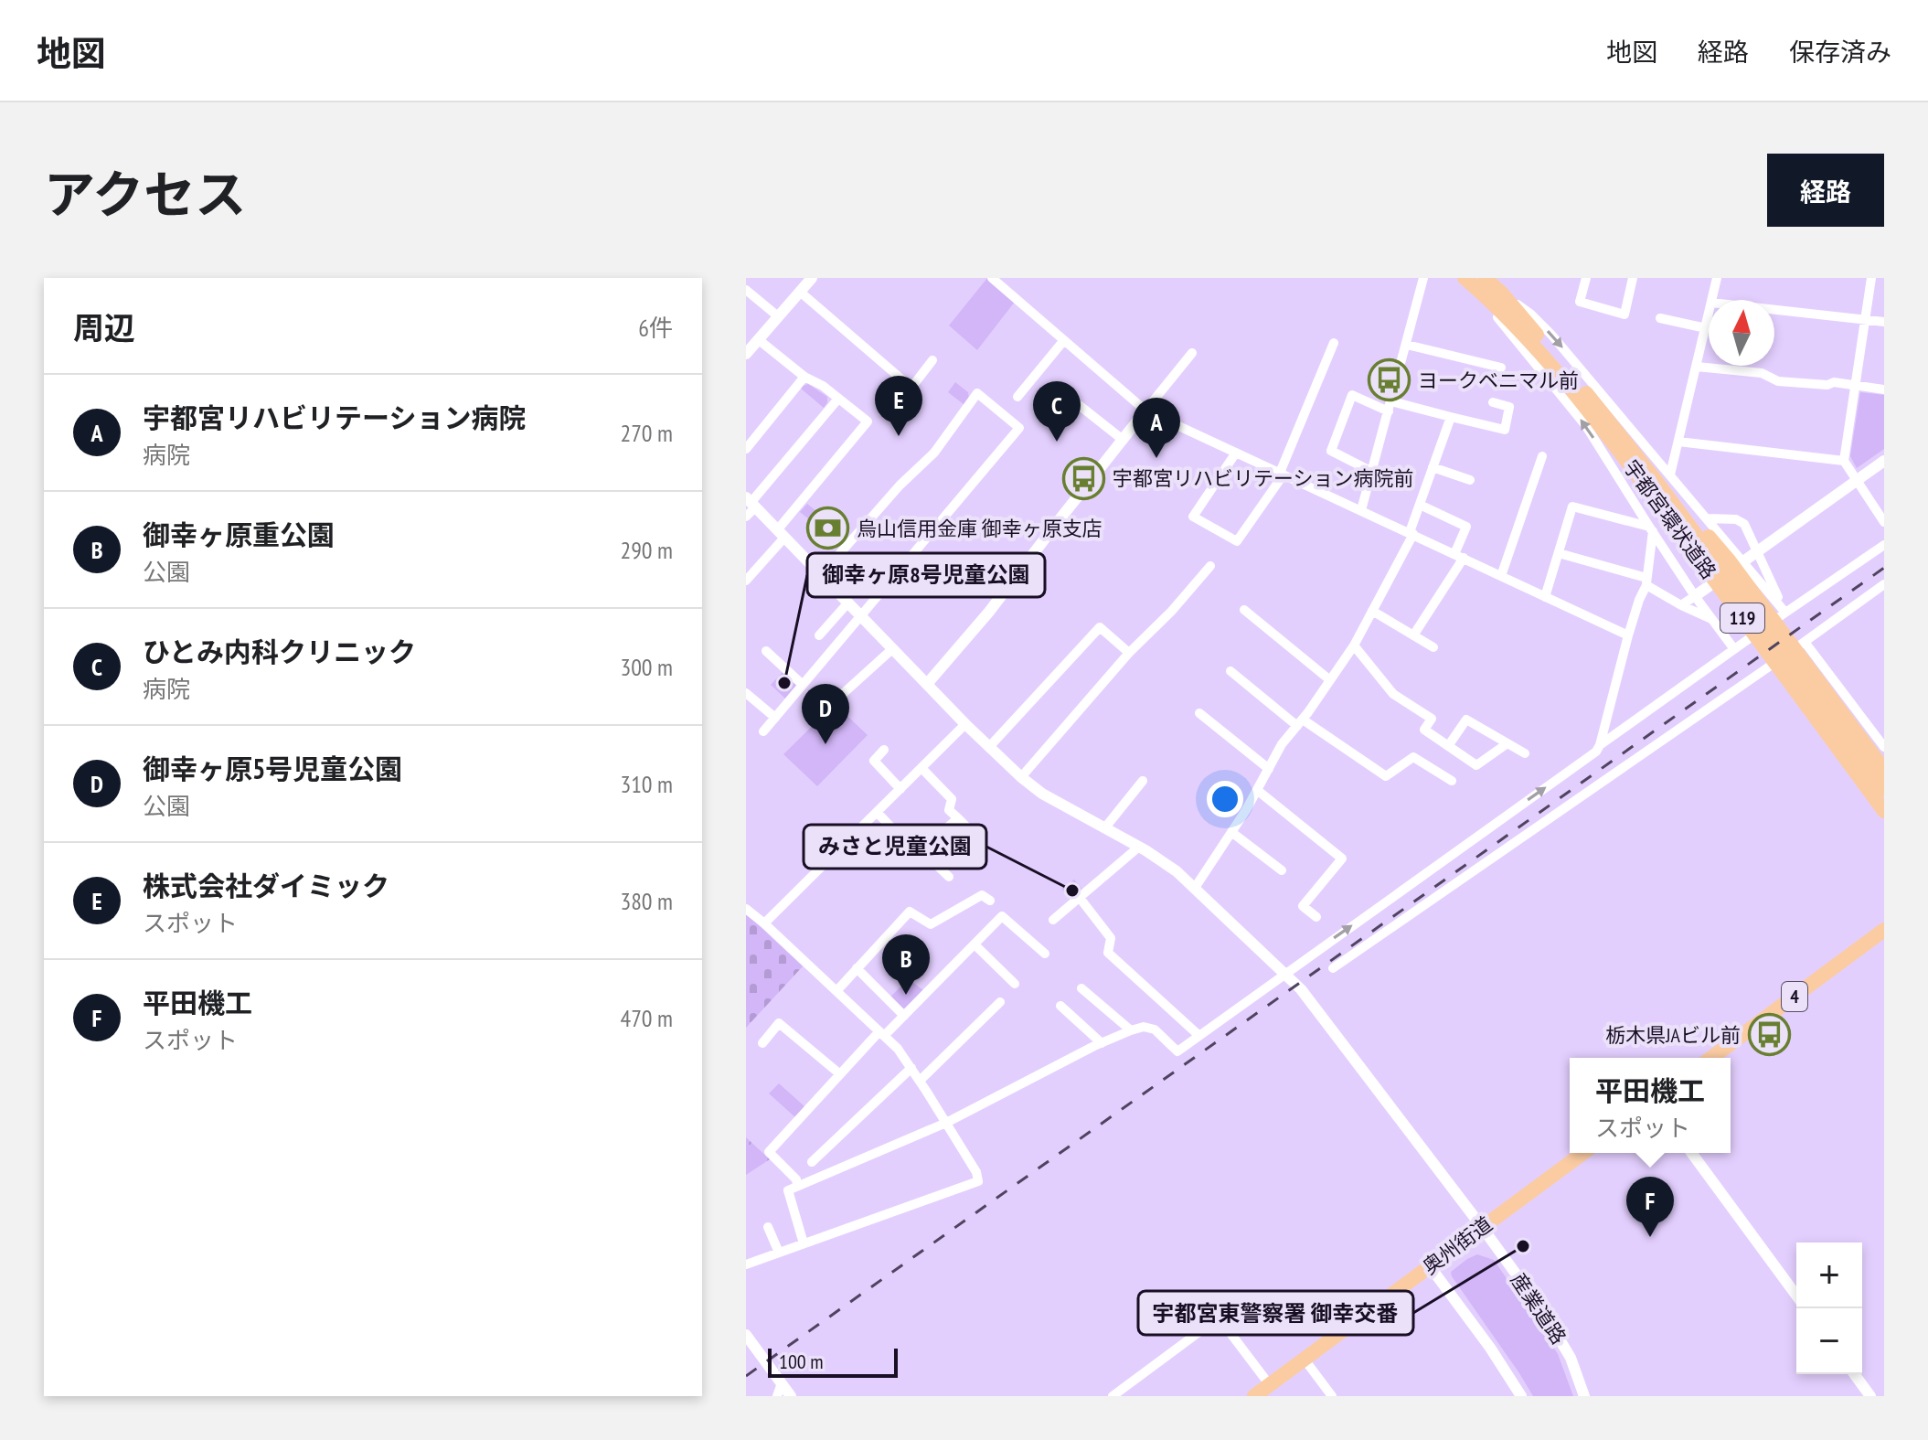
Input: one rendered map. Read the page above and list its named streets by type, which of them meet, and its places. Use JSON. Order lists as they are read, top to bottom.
{
  "streets": {
    "highway": [
      "宇都宮環状道路",
      "119",
      "4",
      "奥州街道"
    ],
    "street": ["産業道路"]
  },
  "crossings": [
    ["奥州街道", "産業道路"]
  ],
  "places": {
    "bus stop": ["ヨークベニマル前", "宇都宮リハビリテーション病院前", "栃木県JAビル前"],
    "bank": ["烏山信用金庫 御幸ヶ原支店"],
    "other": ["御幸ヶ原8号児童公園", "みさと児童公園", "宇都宮東警察署 御幸交番"]
  },
  "scale_bar": "100 m",
  "north": "top",
  "page": {
    "header": "地図",
    "nav": ["地図", "経路", "保存済み"],
    "title": "アクセス",
    "buttons": "経路",
    "heading": ["周辺", "6件"],
    "list": [
      {
        "mark": "A",
        "name": "宇都宮リハビリテーション病院",
        "note": "病院",
        "value": "270 m"
      },
      {
        "mark": "B",
        "name": "御幸ヶ原重公園",
        "note": "公園",
        "value": "290 m"
      },
      {
        "mark": "C",
        "name": "ひとみ内科クリニック",
        "note": "病院",
        "value": "300 m"
      },
      {
        "mark": "D",
        "name": "御幸ヶ原5号児童公園",
        "note": "公園",
        "value": "310 m"
      },
      {
        "mark": "E",
        "name": "株式会社ダイミック",
        "note": "スポット",
        "value": "380 m"
      },
      {
        "mark": "F",
        "name": "平田機工",
        "note": "スポット",
        "value": "470 m"
      }
    ],
    "pins": [
      "E",
      "C",
      "A",
      "D",
      "B",
      "F"
    ],
    "popup": ["平田機工", "スポット"],
    "map_buttons": ["+", "−"],
    "scale": "100 m"
  }
}
